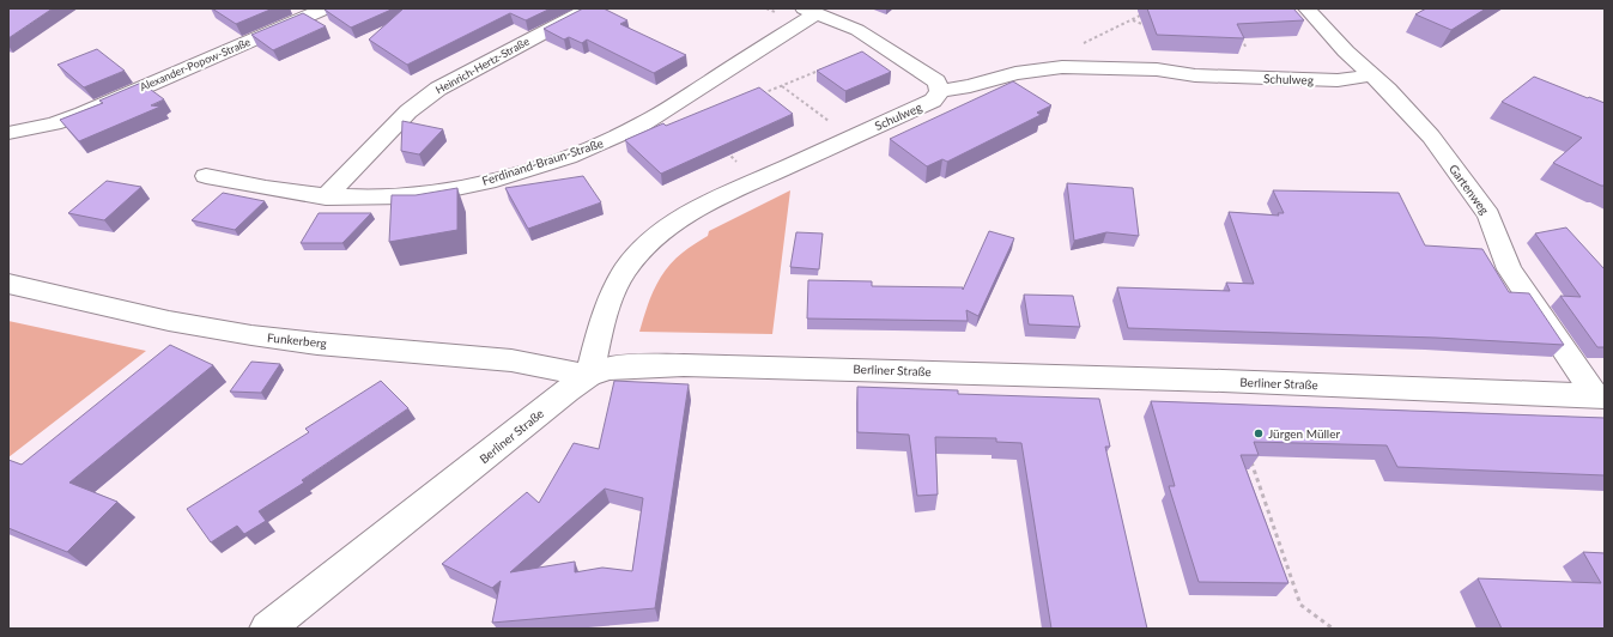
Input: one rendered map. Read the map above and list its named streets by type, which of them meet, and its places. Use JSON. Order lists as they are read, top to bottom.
{
  "streets": {
    "street": [
      "Alexander-Popow-Straße",
      "Heinrich-Hertz-Straße",
      "Schulweg",
      "Ferdinand-Braun-Straße",
      "Gartenweg",
      "Funkerberg",
      "Berliner Straße"
    ]
  },
  "crossings": [
    ["Heinrich-Hertz-Straße", "Ferdinand-Braun-Straße"],
    ["Schulweg", "Gartenweg"],
    ["Schulweg", "Funkerberg"],
    ["Schulweg", "Berliner Straße"],
    ["Gartenweg", "Berliner Straße"],
    ["Funkerberg", "Berliner Straße"]
  ],
  "places": ["Jürgen Müller"]
}
